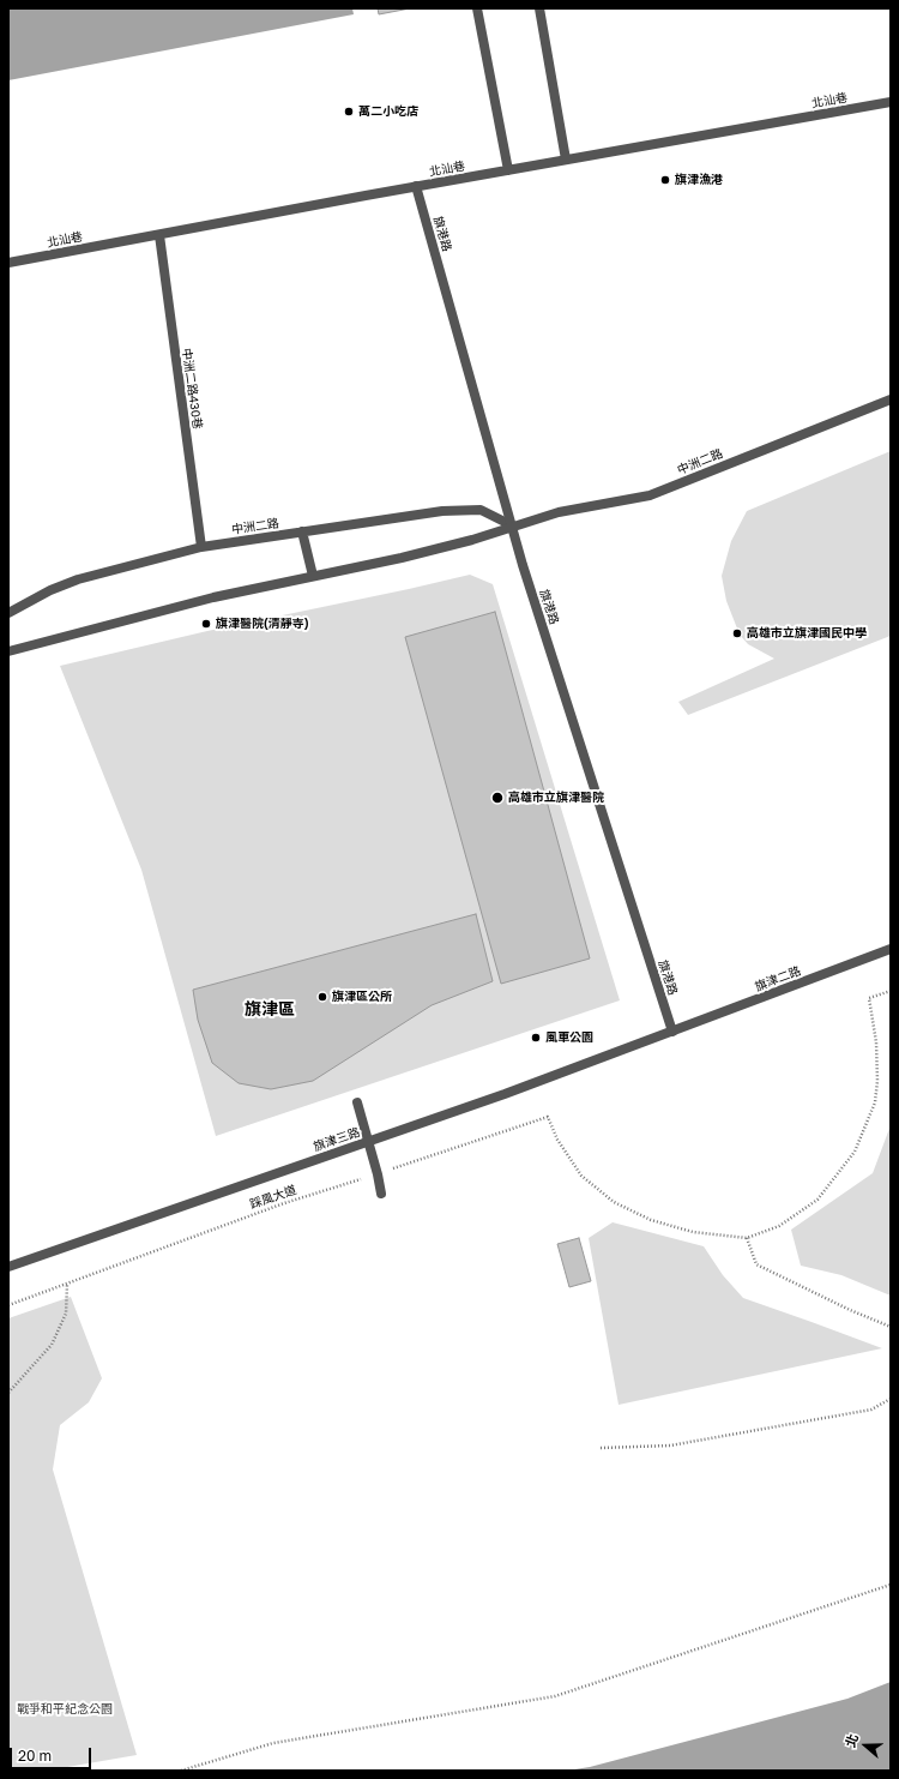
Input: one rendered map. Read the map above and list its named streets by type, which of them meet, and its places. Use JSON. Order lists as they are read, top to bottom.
{
  "streets": {
    "street": [
      "北汕巷",
      "旗港路",
      "中洲二路430巷",
      "中洲二路",
      "旗津二路",
      "旗津三路"
    ],
    "path": ["踩風大道"]
  },
  "crossings": [
    ["北汕巷", "旗港路"],
    ["北汕巷", "中洲二路430巷"],
    ["旗港路", "中洲二路"],
    ["旗港路", "旗津二路"],
    ["旗港路", "旗津三路"],
    ["中洲二路430巷", "中洲二路"],
    ["旗津二路", "旗津三路"]
  ],
  "districts": ["旗津區"],
  "parks": ["戰爭和平紀念公園"],
  "places": [
    "萬二小吃店",
    "旗津漁港",
    "旗津醫院(清靜寺)",
    "高雄市立旗津國民中學",
    "高雄市立旗津醫院",
    "旗津區公所",
    "風車公園"
  ],
  "scale_bar": "20 m",
  "north": "left"
}
